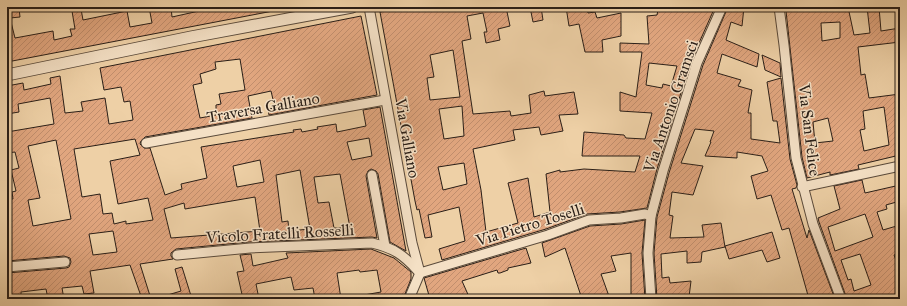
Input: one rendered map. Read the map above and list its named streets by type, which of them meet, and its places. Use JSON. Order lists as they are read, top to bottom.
{
  "streets": {
    "street": [
      "Via Antonio Gramsci",
      "Traversa Galliano",
      "Via San Felice",
      "Via Galliano",
      "Via Pietro Toselli",
      "Vicolo Fratelli Rosselli"
    ]
  },
  "crossings": [
    ["Via Antonio Gramsci", "Via Pietro Toselli"],
    ["Traversa Galliano", "Via Galliano"],
    ["Via Galliano", "Via Pietro Toselli"],
    ["Via Galliano", "Vicolo Fratelli Rosselli"],
    ["Via Pietro Toselli", "Vicolo Fratelli Rosselli"]
  ]
}
